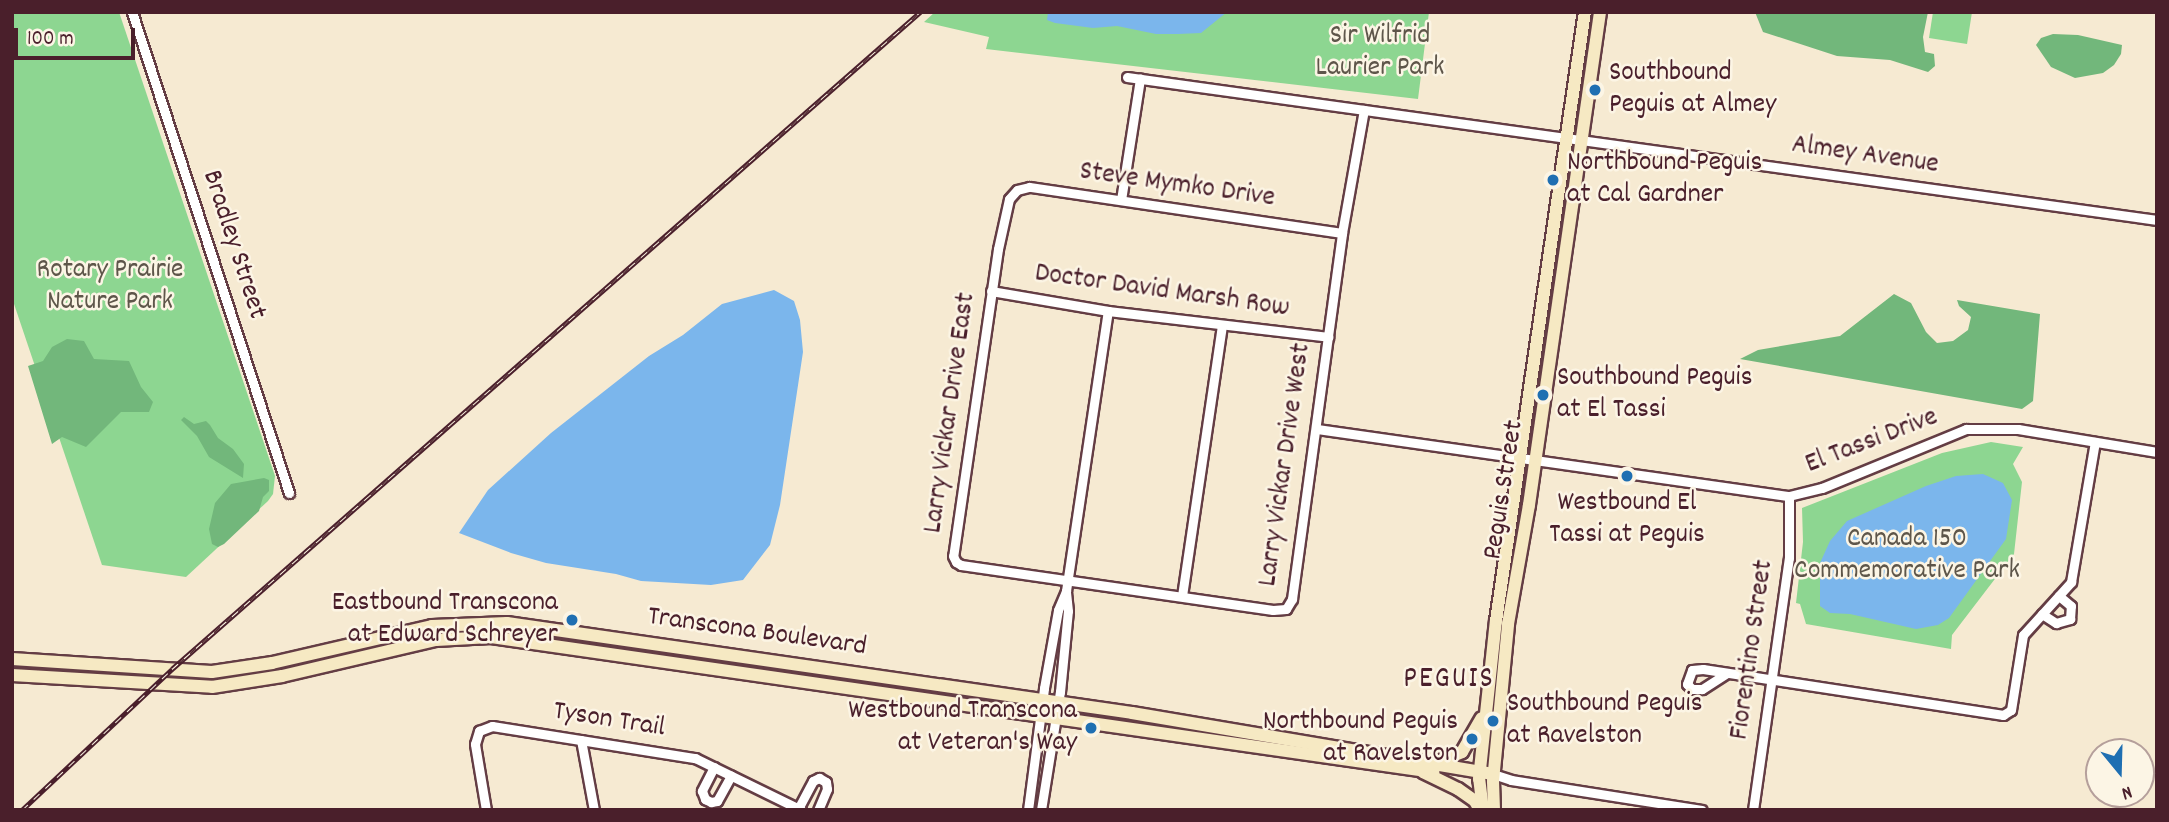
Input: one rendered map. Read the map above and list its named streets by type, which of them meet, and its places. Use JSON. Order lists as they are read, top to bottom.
{
  "streets": {
    "street": [
      "Almey Avenue",
      "Steve Mymko Drive",
      "Bradley Street",
      "Doctor David Marsh Row",
      "Larry Vickar Drive East",
      "El Tassi Drive",
      "Larry Vickar Drive West",
      "Peguis Street",
      "Transcona Boulevard",
      "Fiorentino Street",
      "Tyson Trail"
    ]
  },
  "crossings": [
    ["Almey Avenue", "Larry Vickar Drive West"],
    ["Almey Avenue", "Peguis Street"],
    ["Steve Mymko Drive", "Larry Vickar Drive East"],
    ["Steve Mymko Drive", "Larry Vickar Drive West"],
    ["Doctor David Marsh Row", "Larry Vickar Drive East"],
    ["Doctor David Marsh Row", "Larry Vickar Drive West"],
    ["Larry Vickar Drive East", "Larry Vickar Drive West"],
    ["El Tassi Drive", "Larry Vickar Drive West"],
    ["El Tassi Drive", "Peguis Street"],
    ["El Tassi Drive", "Fiorentino Street"],
    ["Peguis Street", "Transcona Boulevard"]
  ],
  "districts": ["PEGUIS"],
  "parks": ["Sir Wilfrid Laurier Park", "Rotary Prairie Nature Park", "Canada 150 Commemorative Park"],
  "places": [
    "Southbound Peguis at Almey",
    "Northbound Peguis at Cal Gardner",
    "Southbound Peguis at El Tassi",
    "Westbound El Tassi at Peguis",
    "Eastbound Transcona at Edward Schreyer",
    "Southbound Peguis at Ravelston",
    "Westbound Transcona at Veteran's Way",
    "Northbound Peguis at Ravelston"
  ],
  "scale_bar": "100 m",
  "north": "bottom"
}
